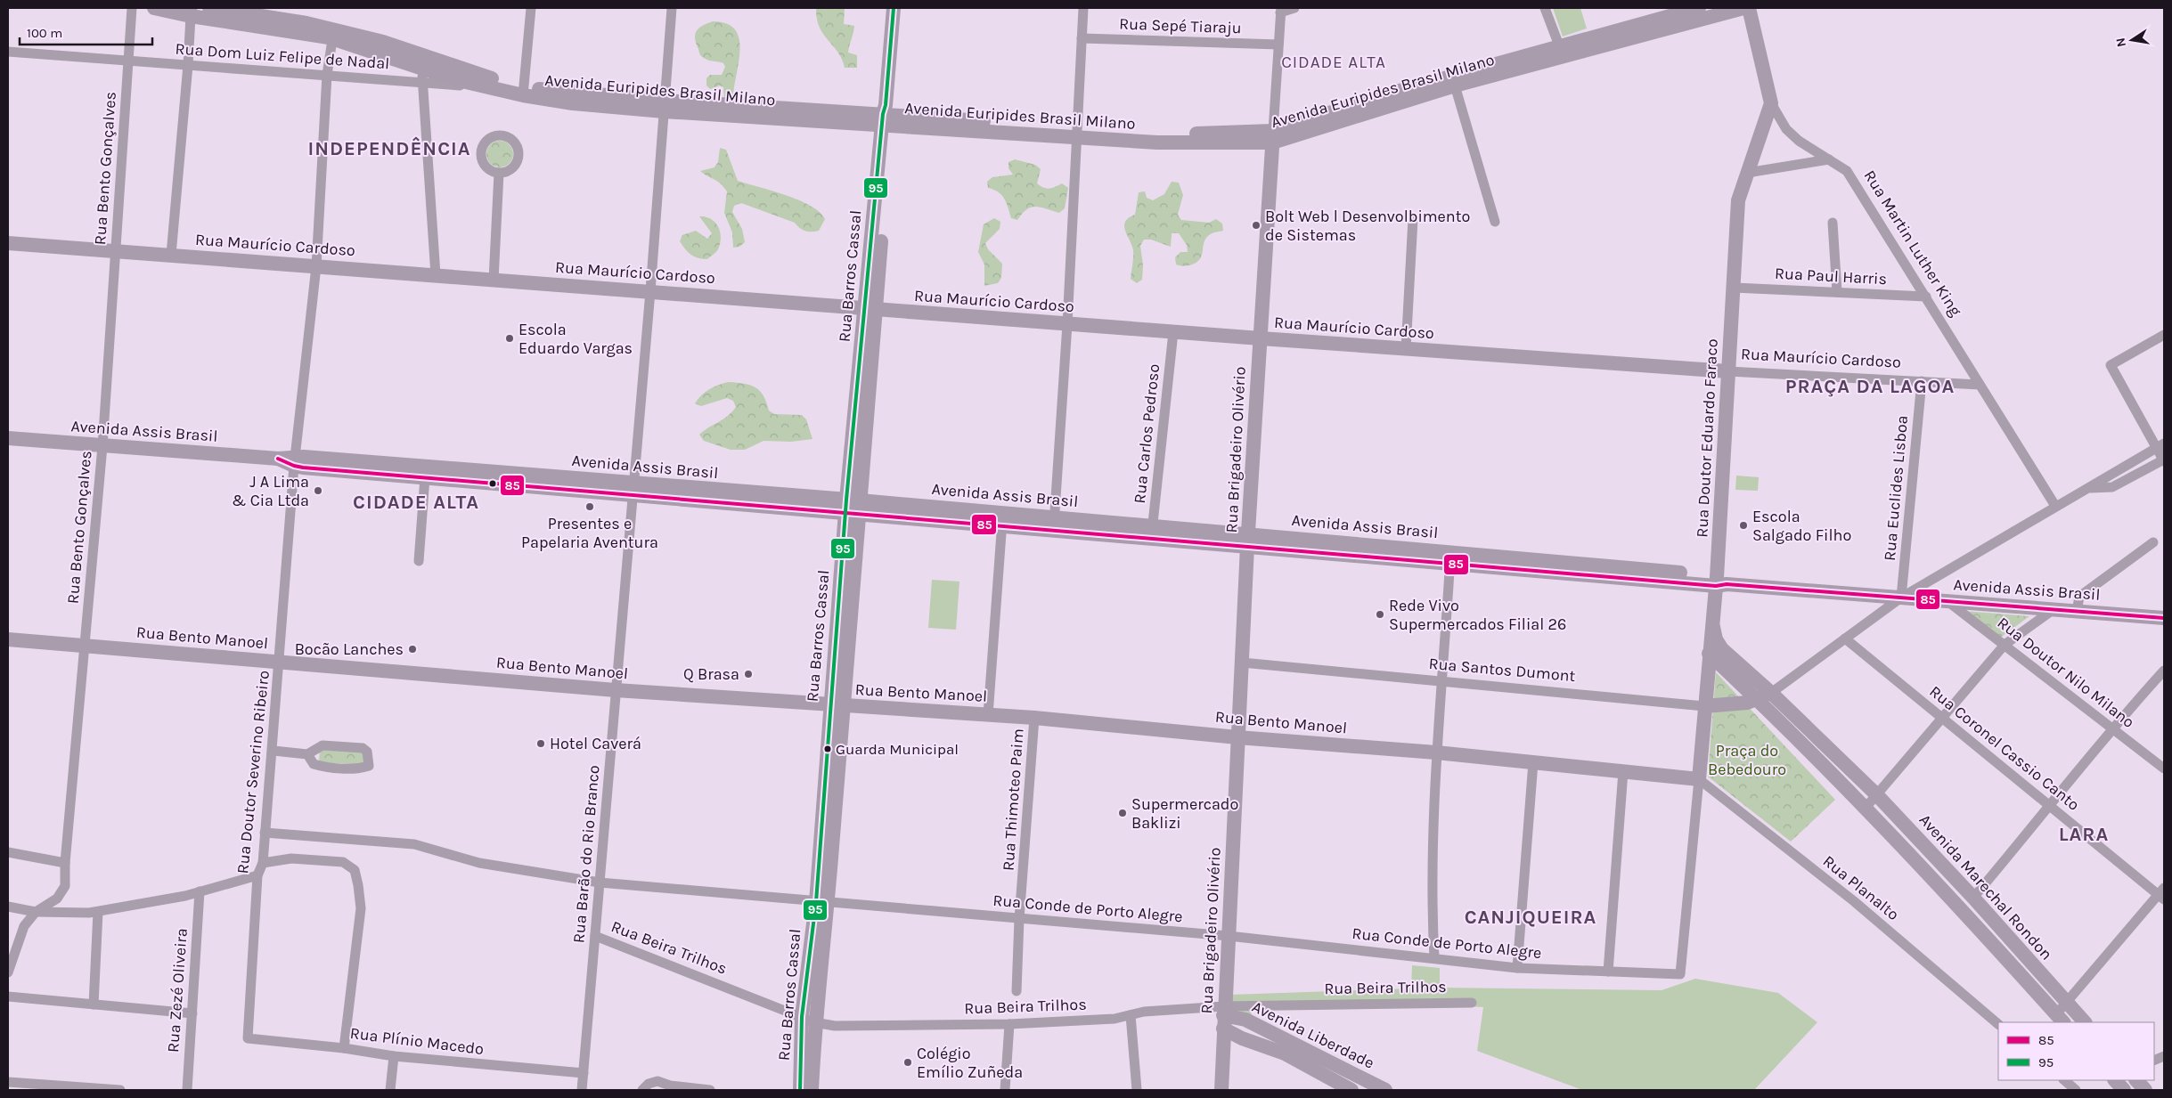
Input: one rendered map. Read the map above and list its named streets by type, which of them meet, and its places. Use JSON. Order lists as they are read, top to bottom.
{
  "streets": {
    "main road": [
      "Avenida Euripides Brasil Milano",
      "Rua Martin Luther King",
      "Rua Maurício Cardoso",
      "Rua Barros Cassal",
      "Avenida Assis Brasil",
      "Rua Doutor Eduardo Faraco",
      "Rua Brigadeiro Olivério",
      "Rua Bento Manoel",
      "Rua Santos Dumont",
      "Avenida Marechal Rondon",
      "Avenida Liberdade"
    ],
    "street": [
      "Rua Sepé Tiaraju",
      "Rua Dom Luiz Felipe de Nadal",
      "Rua Bento Gonçalves",
      "Rua Paul Harris",
      "Rua Carlos Pedroso",
      "Rua Euclides Lisboa",
      "Rua Doutor Nilo Milano",
      "Rua Coronel Cassio Canto",
      "Rua Doutor Severino Ribeiro",
      "Rua Thimoteo Paim",
      "Rua Barão do Rio Branco",
      "Rua Planalto",
      "Rua Conde de Porto Alegre",
      "Rua Beira Trilhos",
      "Rua Zezé Oliveira",
      "Rua Plínio Macedo"
    ]
  },
  "crossings": [
    ["Rua Sepé Tiaraju", "Rua Brigadeiro Olivério"],
    ["Rua Dom Luiz Felipe de Nadal", "Avenida Euripides Brasil Milano"],
    ["Rua Dom Luiz Felipe de Nadal", "Rua Bento Gonçalves"],
    ["Rua Dom Luiz Felipe de Nadal", "Rua Doutor Severino Ribeiro"],
    ["Avenida Euripides Brasil Milano", "Rua Barros Cassal"],
    ["Avenida Euripides Brasil Milano", "Rua Brigadeiro Olivério"],
    ["Avenida Euripides Brasil Milano", "Rua Doutor Severino Ribeiro"],
    ["Avenida Euripides Brasil Milano", "Rua Barão do Rio Branco"],
    ["Rua Bento Gonçalves", "Rua Maurício Cardoso"],
    ["Rua Bento Gonçalves", "Avenida Assis Brasil"],
    ["Rua Bento Gonçalves", "Rua Bento Manoel"],
    ["Rua Martin Luther King", "Rua Maurício Cardoso"],
    ["Rua Martin Luther King", "Rua Paul Harris"],
    ["Rua Martin Luther King", "Rua Doutor Eduardo Faraco"],
    ["Rua Maurício Cardoso", "Rua Barros Cassal"],
    ["Rua Maurício Cardoso", "Rua Carlos Pedroso"],
    ["Rua Maurício Cardoso", "Rua Doutor Eduardo Faraco"],
    ["Rua Maurício Cardoso", "Rua Brigadeiro Olivério"],
    ["Rua Maurício Cardoso", "Rua Euclides Lisboa"],
    ["Rua Maurício Cardoso", "Rua Doutor Severino Ribeiro"],
    ["Rua Maurício Cardoso", "Rua Barão do Rio Branco"],
    ["Rua Barros Cassal", "Avenida Assis Brasil"],
    ["Rua Barros Cassal", "Rua Bento Manoel"],
    ["Rua Barros Cassal", "Rua Conde de Porto Alegre"],
    ["Rua Barros Cassal", "Rua Beira Trilhos"],
    ["Rua Paul Harris", "Rua Doutor Eduardo Faraco"],
    ["Avenida Assis Brasil", "Rua Carlos Pedroso"],
    ["Avenida Assis Brasil", "Rua Doutor Eduardo Faraco"],
    ["Avenida Assis Brasil", "Rua Brigadeiro Olivério"],
    ["Avenida Assis Brasil", "Rua Euclides Lisboa"],
    ["Avenida Assis Brasil", "Rua Doutor Nilo Milano"],
    ["Avenida Assis Brasil", "Rua Doutor Severino Ribeiro"],
    ["Avenida Assis Brasil", "Rua Barão do Rio Branco"],
    ["Rua Doutor Eduardo Faraco", "Rua Bento Manoel"],
    ["Rua Doutor Eduardo Faraco", "Rua Santos Dumont"],
    ["Rua Doutor Eduardo Faraco", "Avenida Marechal Rondon"],
    ["Rua Doutor Eduardo Faraco", "Rua Planalto"],
    ["Rua Doutor Eduardo Faraco", "Rua Conde de Porto Alegre"],
    ["Rua Brigadeiro Olivério", "Rua Bento Manoel"],
    ["Rua Brigadeiro Olivério", "Rua Santos Dumont"],
    ["Rua Brigadeiro Olivério", "Rua Conde de Porto Alegre"],
    ["Rua Brigadeiro Olivério", "Rua Beira Trilhos"],
    ["Rua Brigadeiro Olivério", "Avenida Liberdade"],
    ["Rua Bento Manoel", "Rua Doutor Severino Ribeiro"],
    ["Rua Bento Manoel", "Rua Thimoteo Paim"],
    ["Rua Bento Manoel", "Rua Barão do Rio Branco"],
    ["Rua Bento Manoel", "Rua Planalto"],
    ["Rua Bento Manoel", "Rua Conde de Porto Alegre"],
    ["Rua Santos Dumont", "Avenida Marechal Rondon"],
    ["Rua Doutor Severino Ribeiro", "Rua Plínio Macedo"],
    ["Rua Thimoteo Paim", "Rua Conde de Porto Alegre"],
    ["Rua Barão do Rio Branco", "Rua Conde de Porto Alegre"],
    ["Rua Barão do Rio Branco", "Rua Beira Trilhos"],
    ["Rua Barão do Rio Branco", "Rua Plínio Macedo"],
    ["Rua Planalto", "Rua Conde de Porto Alegre"],
    ["Rua Beira Trilhos", "Avenida Liberdade"]
  ],
  "districts": [
    "CIDADE ALTA",
    "INDEPENDÊNCIA",
    "PRAÇA DA LAGOA",
    "CIDADE ALTA",
    "LARA",
    "CANJIQUEIRA"
  ],
  "parks": ["Praça do Bebedouro"],
  "places": [
    "Bolt Web l Desenvolbimento de Sistemas",
    "Escola Eduardo Vargas",
    "J A Lima & Cia Ltda",
    "Presentes e Papelaria Aventura",
    "Escola Salgado Filho",
    "Rede Vivo Supermercados Filial 26",
    "Bocão Lanches",
    "Q Brasa",
    "Hotel Caverá",
    "Guarda Municipal",
    "Supermercado Baklizi",
    "Colégio Emílio Zuñeda"
  ],
  "lines": ["transit line 95", "transit line 85"],
  "legend": ["85", "95"],
  "scale_bar": "100 m",
  "north": "left"
}
